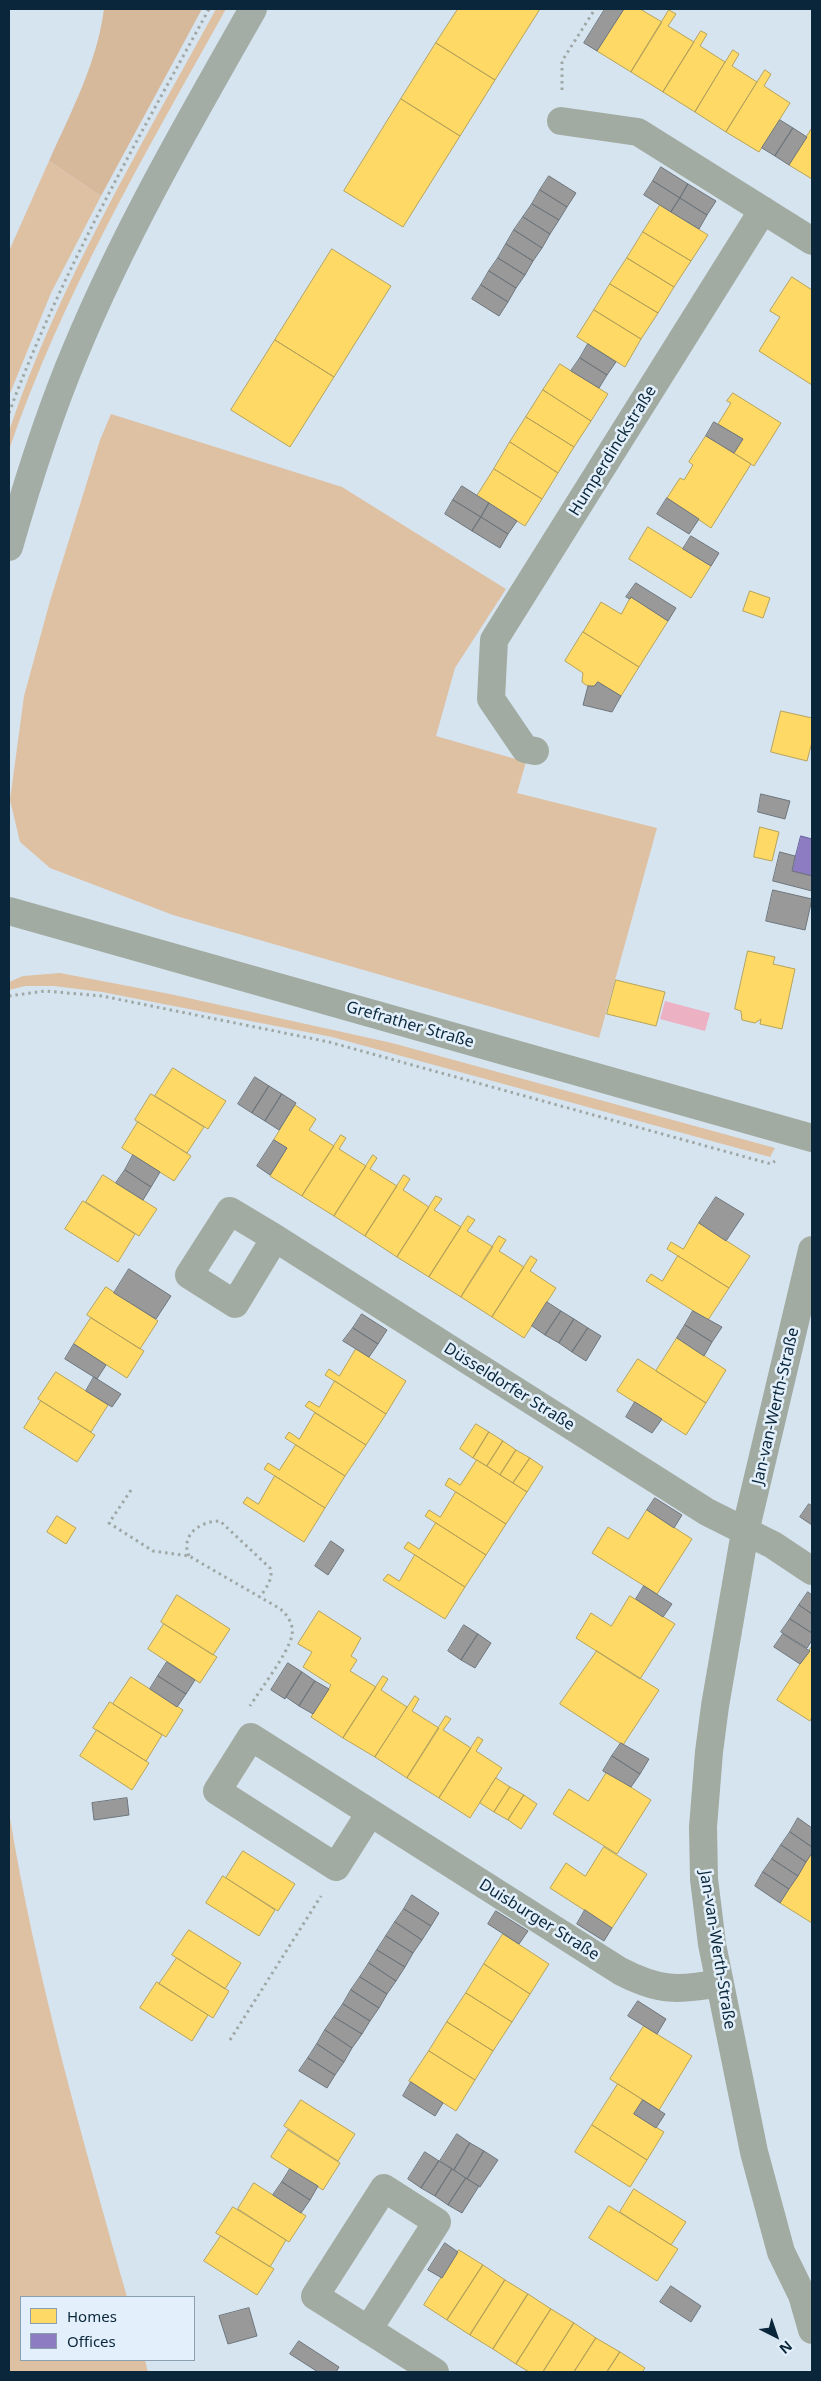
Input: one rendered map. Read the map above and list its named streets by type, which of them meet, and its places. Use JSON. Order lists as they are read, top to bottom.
{
  "streets": {
    "street": [
      "Humperdinckstraße",
      "Grefrather Straße",
      "Düsseldorfer Straße",
      "Jan-van-Werth-Straße",
      "Duisburger Straße"
    ]
  },
  "crossings": [
    ["Düsseldorfer Straße", "Jan-van-Werth-Straße"],
    ["Jan-van-Werth-Straße", "Duisburger Straße"]
  ],
  "legend": ["Homes", "Offices"],
  "north": "bottom right"
}
